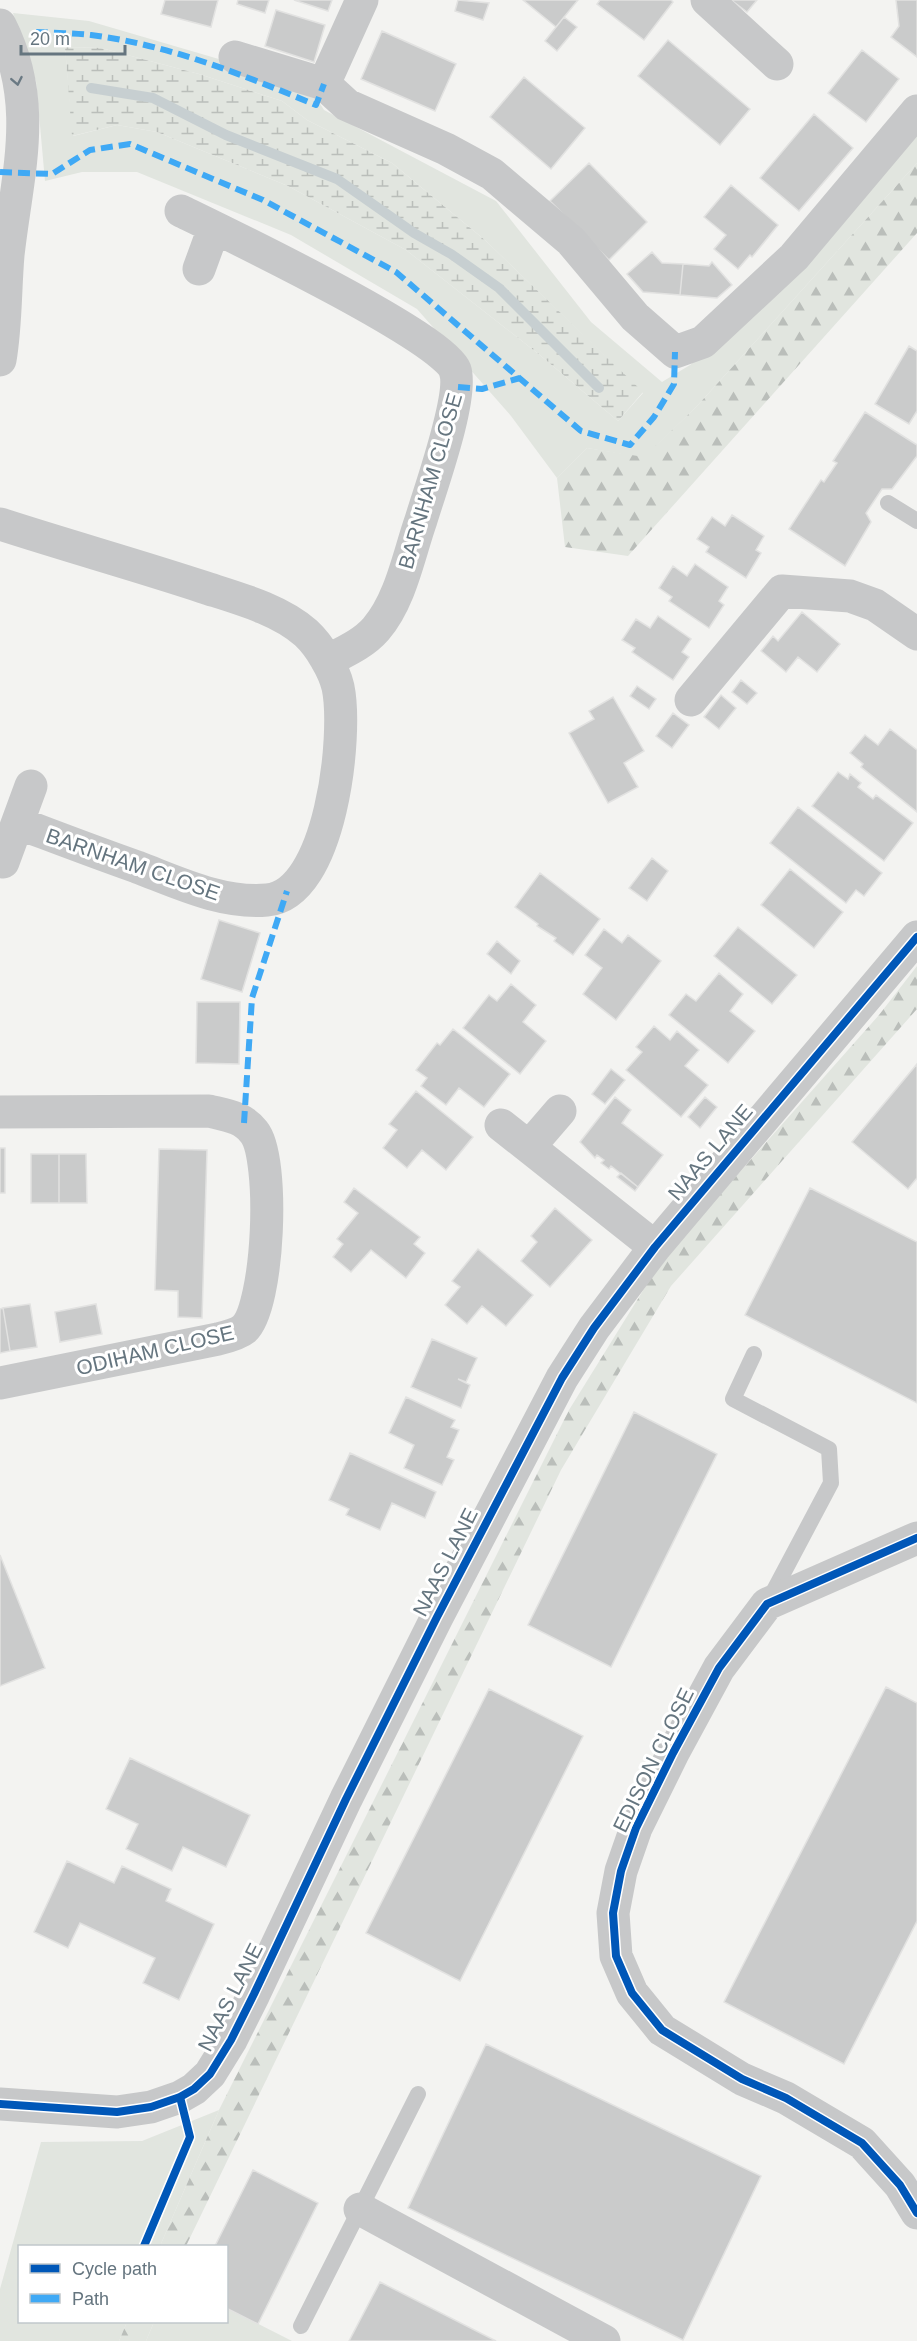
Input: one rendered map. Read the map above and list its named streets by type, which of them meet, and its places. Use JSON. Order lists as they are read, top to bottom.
{
  "streets": {
    "street": [
      "BARNHAM CLOSE",
      "NAAS LANE",
      "ODIHAM CLOSE",
      "EDISON CLOSE"
    ]
  },
  "legend": ["Cycle path", "Path"],
  "scale_bar": "20 m"
}
